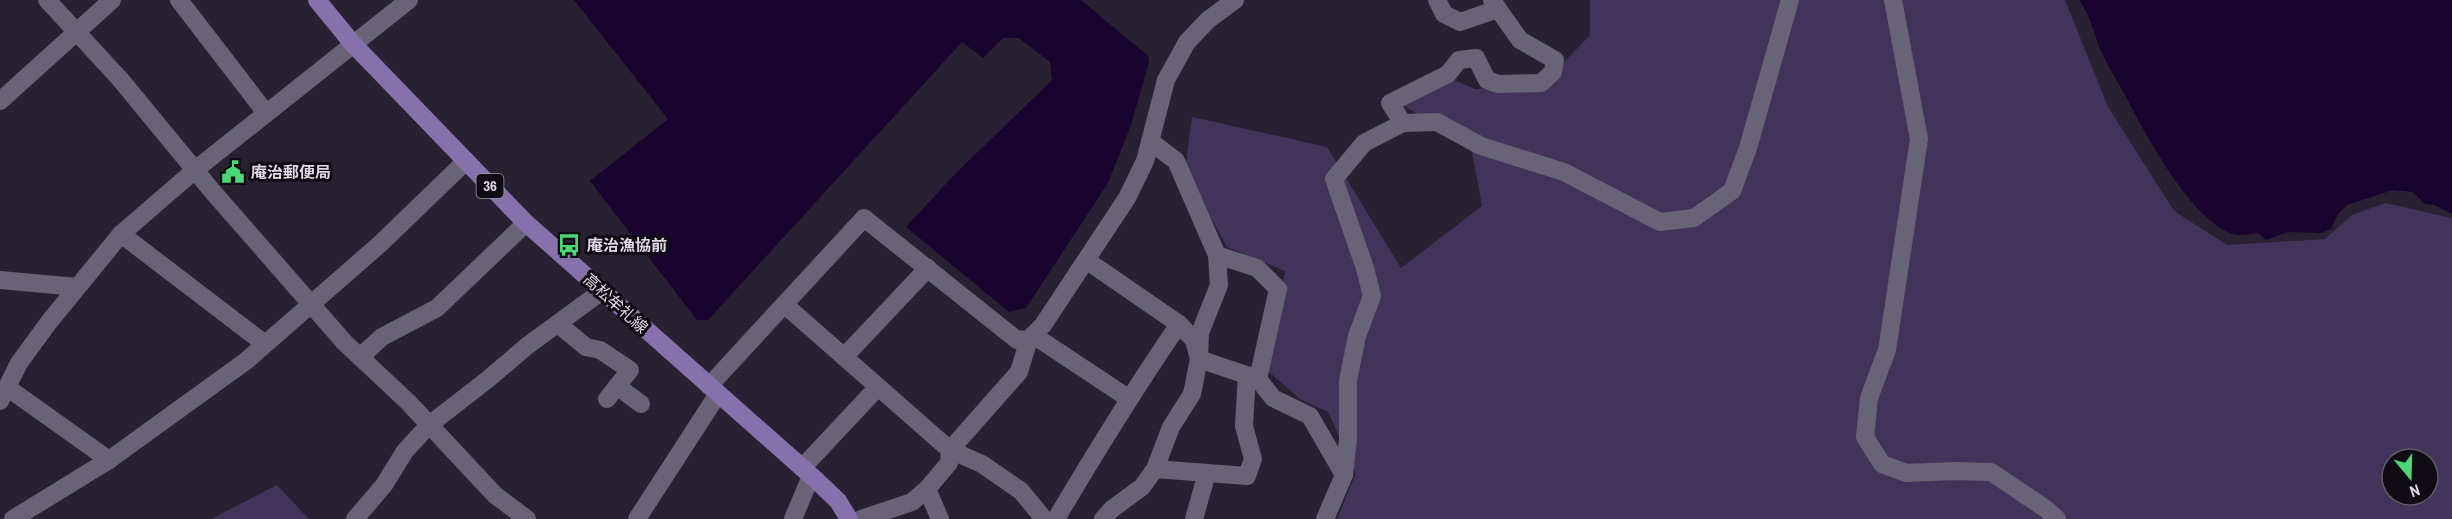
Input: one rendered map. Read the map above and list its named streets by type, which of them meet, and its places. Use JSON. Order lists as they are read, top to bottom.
{
  "streets": {
    "main road": ["36", "高松牟礼線"]
  },
  "places": {
    "public building": ["庵治郵便局"],
    "bus stop": ["庵治漁協前"]
  },
  "north": "bottom"
}
